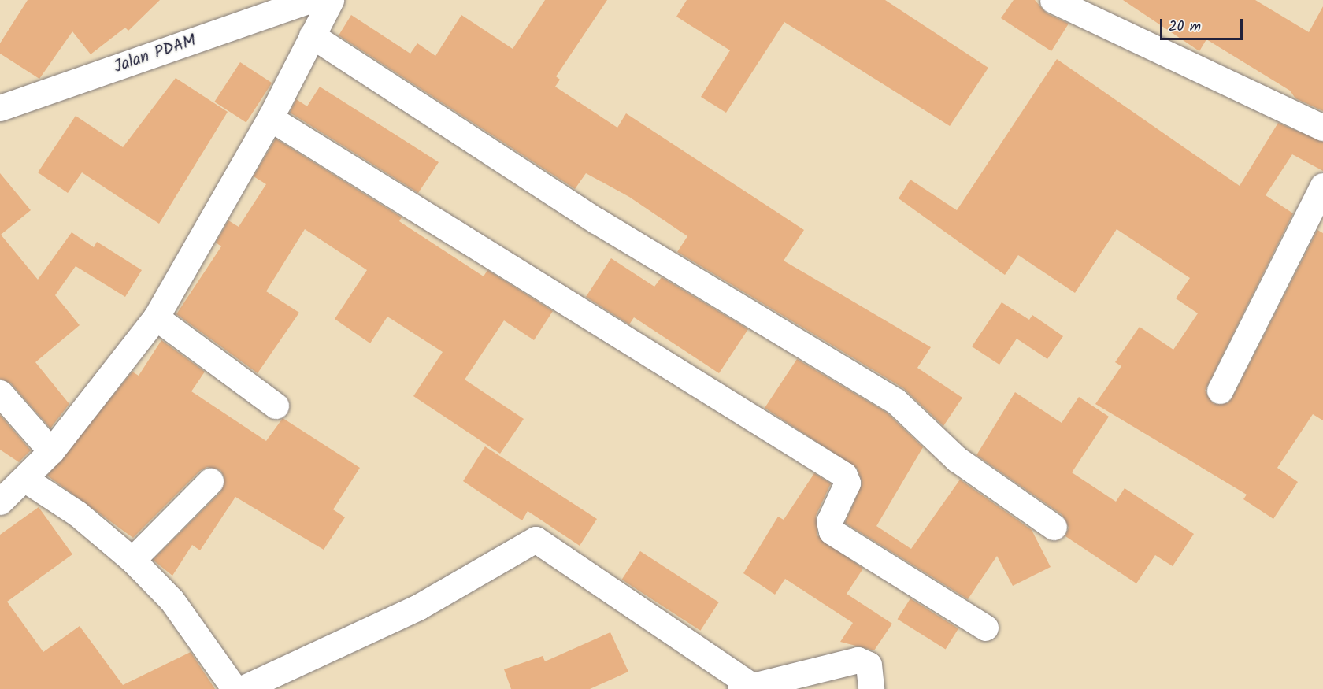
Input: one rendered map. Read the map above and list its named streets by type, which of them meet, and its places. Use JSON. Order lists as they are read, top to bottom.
{
  "streets": {
    "street": ["Jalan PDAM"]
  },
  "scale_bar": "20 m"
}
